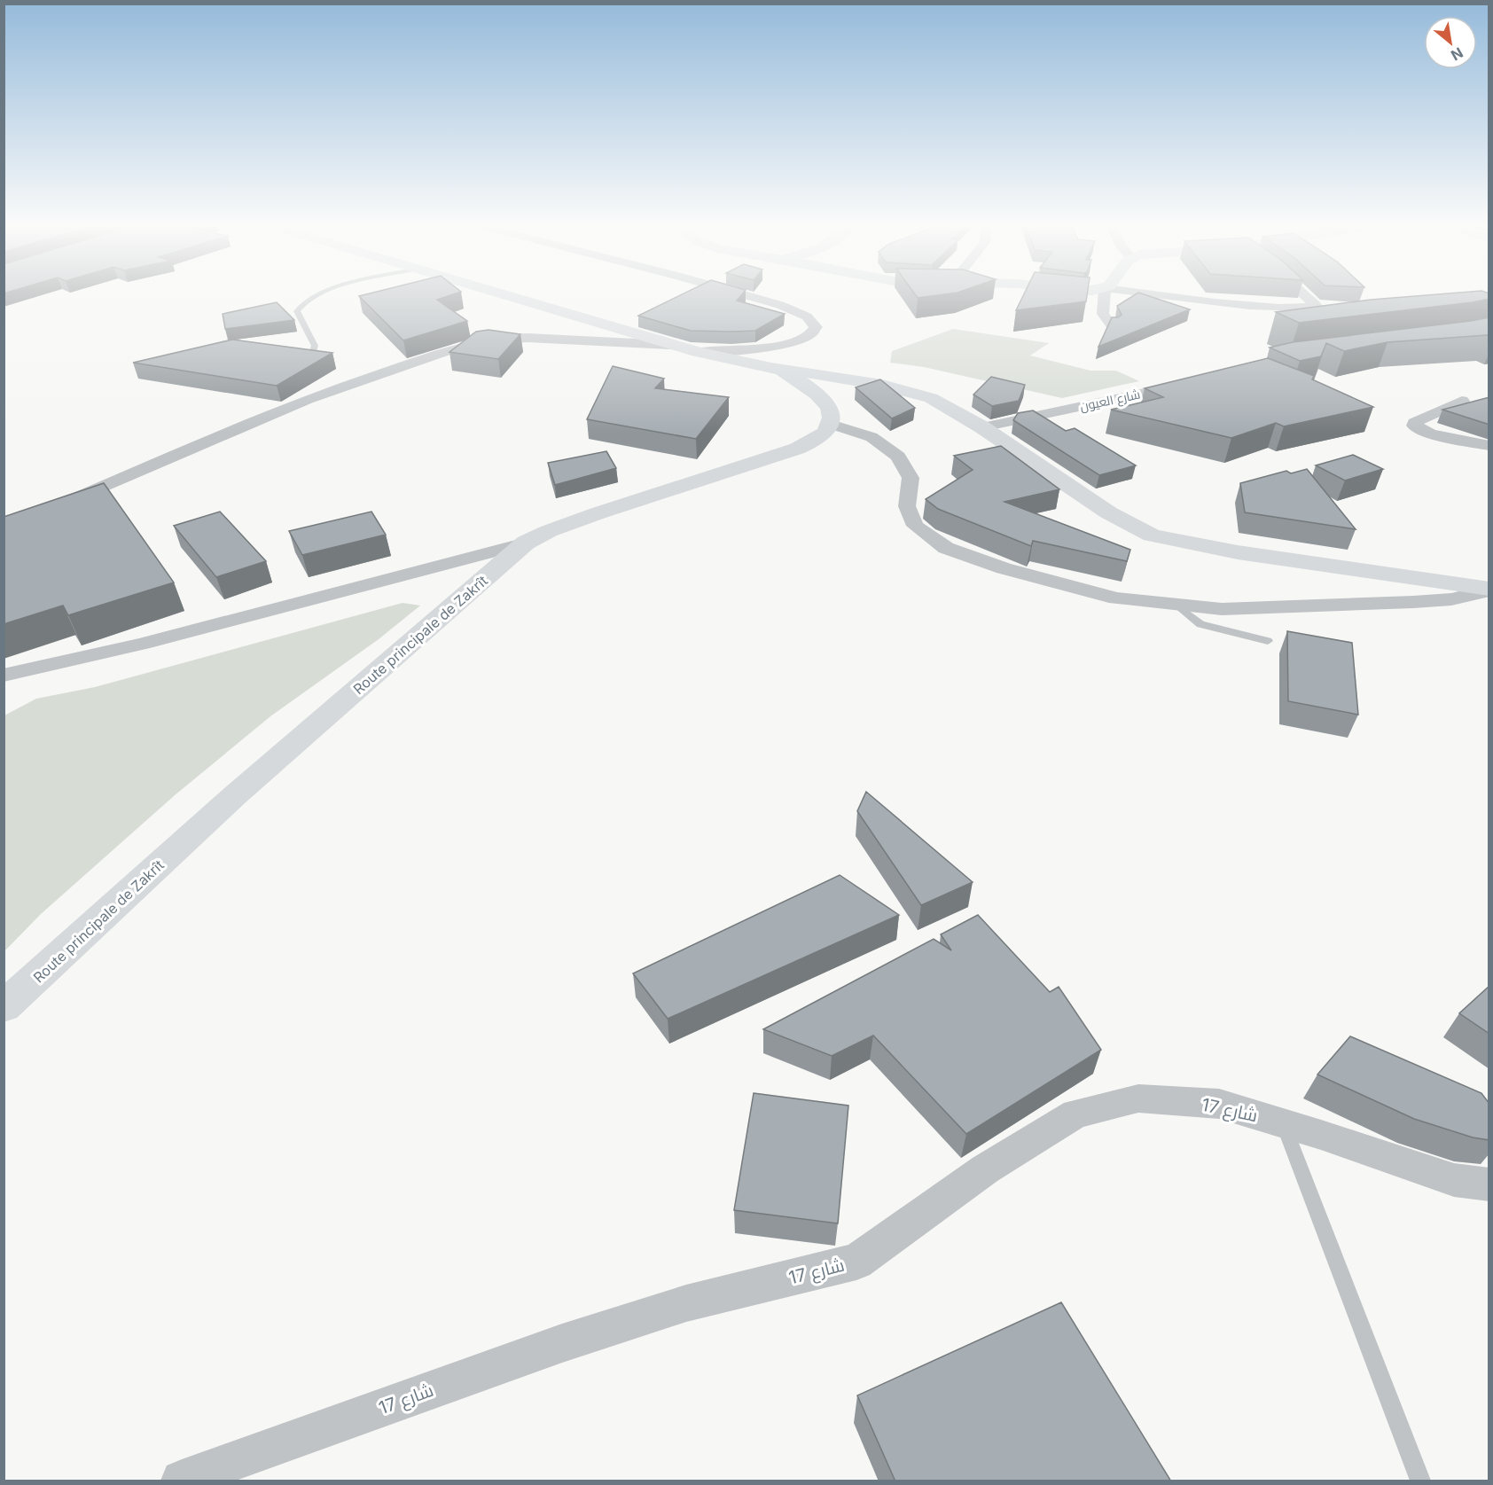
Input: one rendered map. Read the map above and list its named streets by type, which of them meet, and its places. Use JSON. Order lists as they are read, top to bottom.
{
  "streets": {
    "street": ["شارع العيون", "Route principale de Zakrît", "شارع 17"]
  },
  "north": "bottom right"
}
